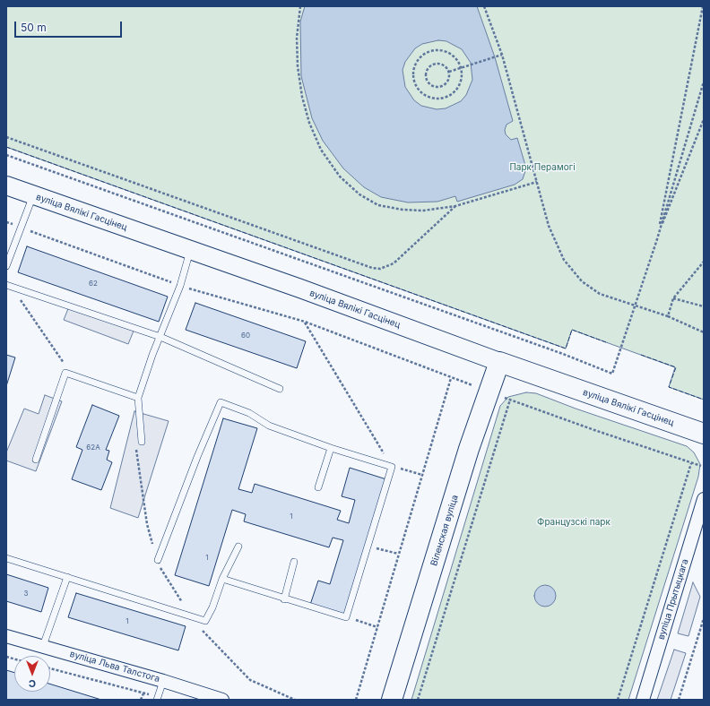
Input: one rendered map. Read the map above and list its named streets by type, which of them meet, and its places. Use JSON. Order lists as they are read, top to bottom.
{
  "streets": {
    "main road": ["вуліца Вялікі Гасцінец", "Віленская вуліца"],
    "street": ["вуліца Прытыцкага", "вуліца Льва Талстога"]
  },
  "crossings": [
    ["вуліца Вялікі Гасцінец", "Віленская вуліца"]
  ],
  "parks": ["Парк Перамогі", "Французскі парк"],
  "house_numbers": [
    "62",
    "60",
    "62А",
    "1",
    "1",
    "3",
    "1"
  ],
  "scale_bar": "50 m",
  "north": "bottom"
}
